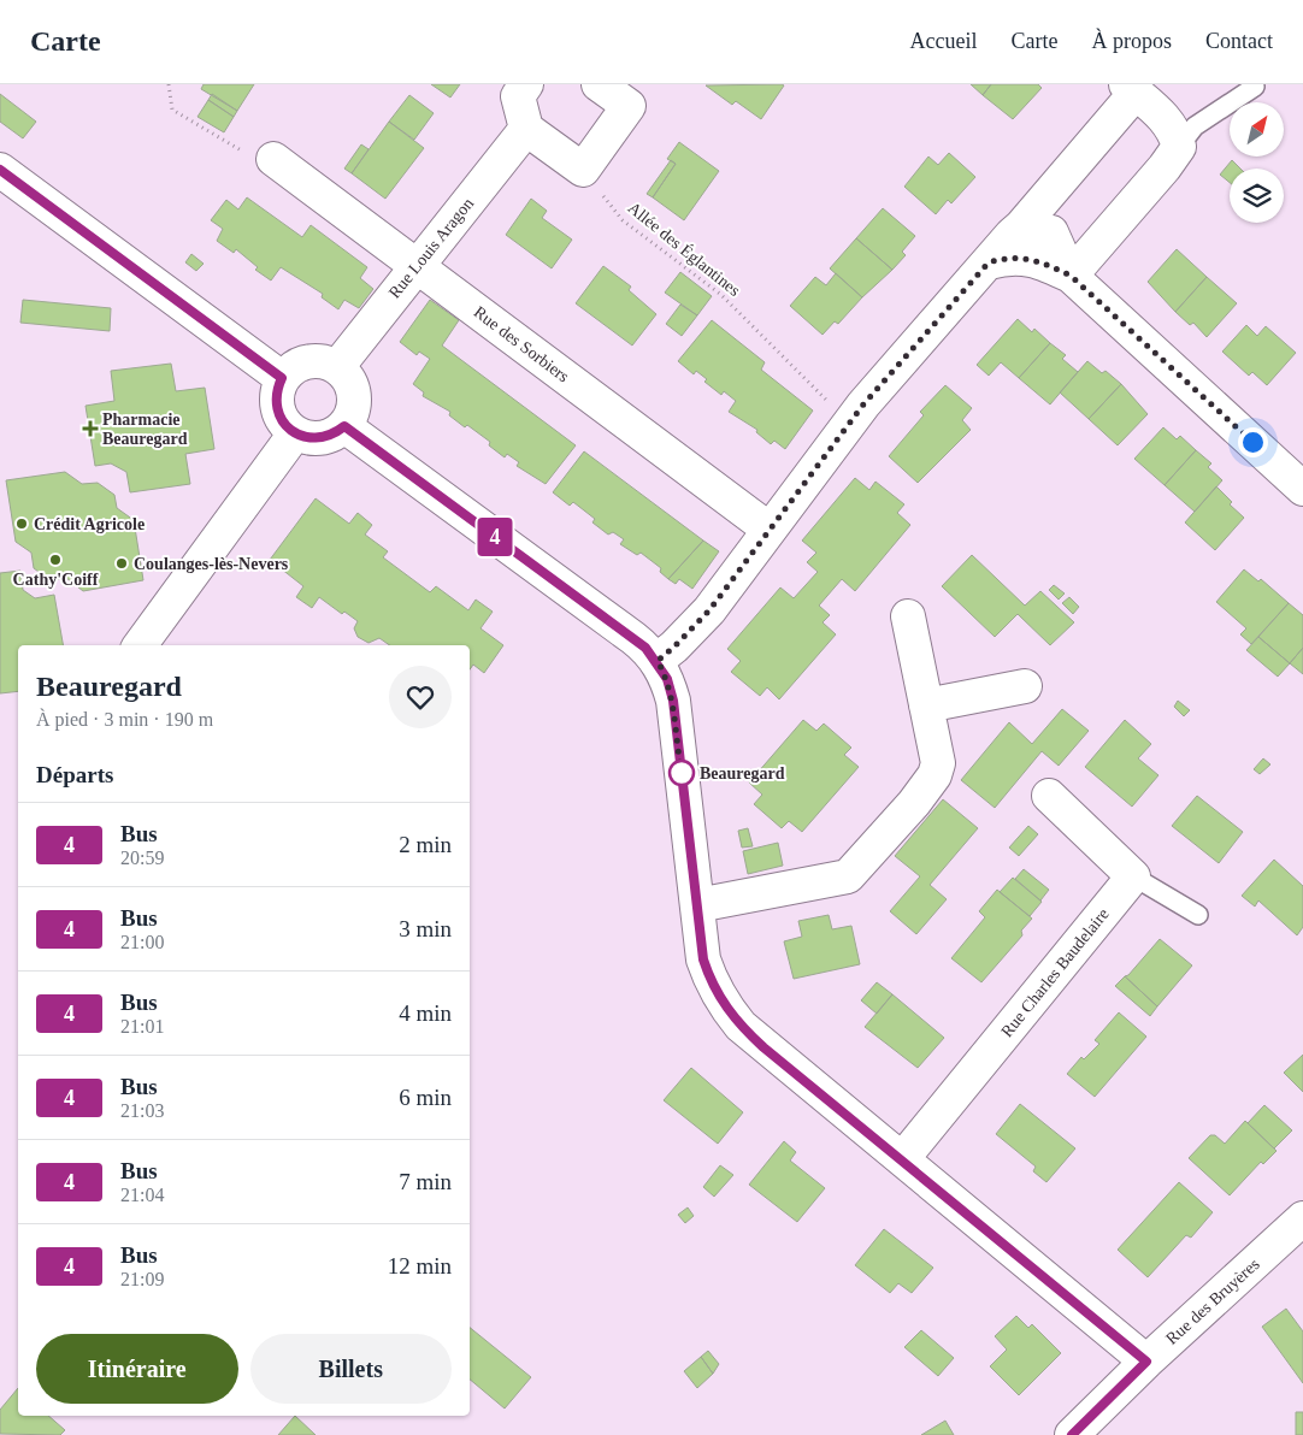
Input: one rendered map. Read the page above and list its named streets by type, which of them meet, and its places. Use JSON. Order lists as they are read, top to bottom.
{
  "streets": {
    "street": [
      "Rue Louis Aragon",
      "Rue des Sorbiers",
      "Rue Charles Baudelaire",
      "Rue des Bruyères"
    ],
    "path": ["Allée des Églantines"]
  },
  "crossings": [
    ["Rue Louis Aragon", "Rue des Sorbiers"]
  ],
  "places": {
    "health": ["Pharmacie Beauregard"],
    "other": [
      "Crédit Agricole",
      "Cathy'Coiff",
      "Coulanges-lès-Nevers",
      "Beauregard"
    ]
  },
  "lines": ["bus line 4"],
  "north": "top right",
  "page": {
    "header": "Carte",
    "nav": [
      "Accueil",
      "Carte",
      "À propos",
      "Contact"
    ],
    "on_map": "4",
    "heading": [
      ["Beauregard", "À pied · 3 min · 190 m"],
      "Départs"
    ],
    "list": [
      {
        "mark": "4",
        "name": "Bus",
        "note": "20:59",
        "value": "2 min"
      },
      {
        "mark": "4",
        "name": "Bus",
        "note": "21:00",
        "value": "3 min"
      },
      {
        "mark": "4",
        "name": "Bus",
        "note": "21:01",
        "value": "4 min"
      },
      {
        "mark": "4",
        "name": "Bus",
        "note": "21:03",
        "value": "6 min"
      },
      {
        "mark": "4",
        "name": "Bus",
        "note": "21:04",
        "value": "7 min"
      },
      {
        "mark": "4",
        "name": "Bus",
        "note": "21:09",
        "value": "12 min"
      }
    ],
    "buttons": ["Itinéraire", "Billets"]
  }
}
